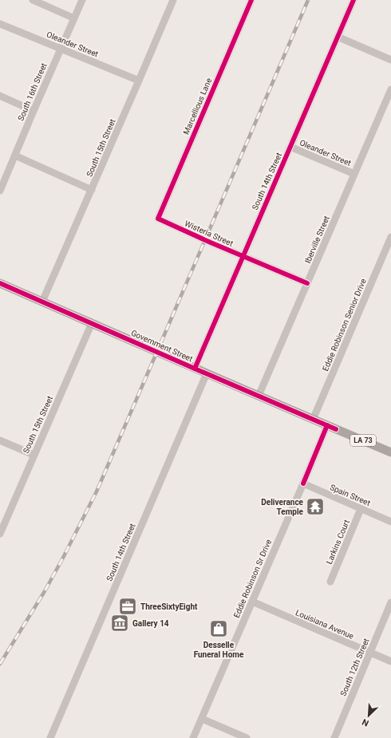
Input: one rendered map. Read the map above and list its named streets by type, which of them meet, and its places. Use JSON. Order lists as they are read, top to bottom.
{
  "streets": {
    "main road": ["Government Street", "LA 73"],
    "street": [
      "Oleander Street",
      "South 16th Street",
      "Marcellious Lane",
      "South 15th Street",
      "South 14th Street",
      "Wisteria Street",
      "Iberville Street",
      "Eddie Robinson Senior Drive",
      "Spain Street",
      "Larkins Court",
      "Eddie Robinson Sr Drive",
      "Louisiana Avenue",
      "South 12th Street"
    ]
  },
  "crossings": [
    ["Oleander Street", "South 16th Street"],
    ["Oleander Street", "South 15th Street"],
    ["Oleander Street", "South 14th Street"],
    ["Oleander Street", "Iberville Street"],
    ["Marcellious Lane", "Wisteria Street"],
    ["South 15th Street", "Government Street"],
    ["South 14th Street", "Wisteria Street"],
    ["South 14th Street", "Government Street"],
    ["Wisteria Street", "Iberville Street"],
    ["Iberville Street", "Government Street"],
    ["Eddie Robinson Senior Drive", "Government Street"],
    ["Government Street", "Eddie Robinson Sr Drive"],
    ["Spain Street", "Larkins Court"],
    ["Spain Street", "Eddie Robinson Sr Drive"],
    ["Eddie Robinson Sr Drive", "Louisiana Avenue"],
    ["Louisiana Avenue", "South 12th Street"]
  ],
  "places": {
    "temple": ["Deliverance Temple"],
    "office": ["ThreeSixtyEight"],
    "museum": ["Gallery 14"],
    "shop": ["Desselle Funeral Home"]
  },
  "north": "bottom left"
}
